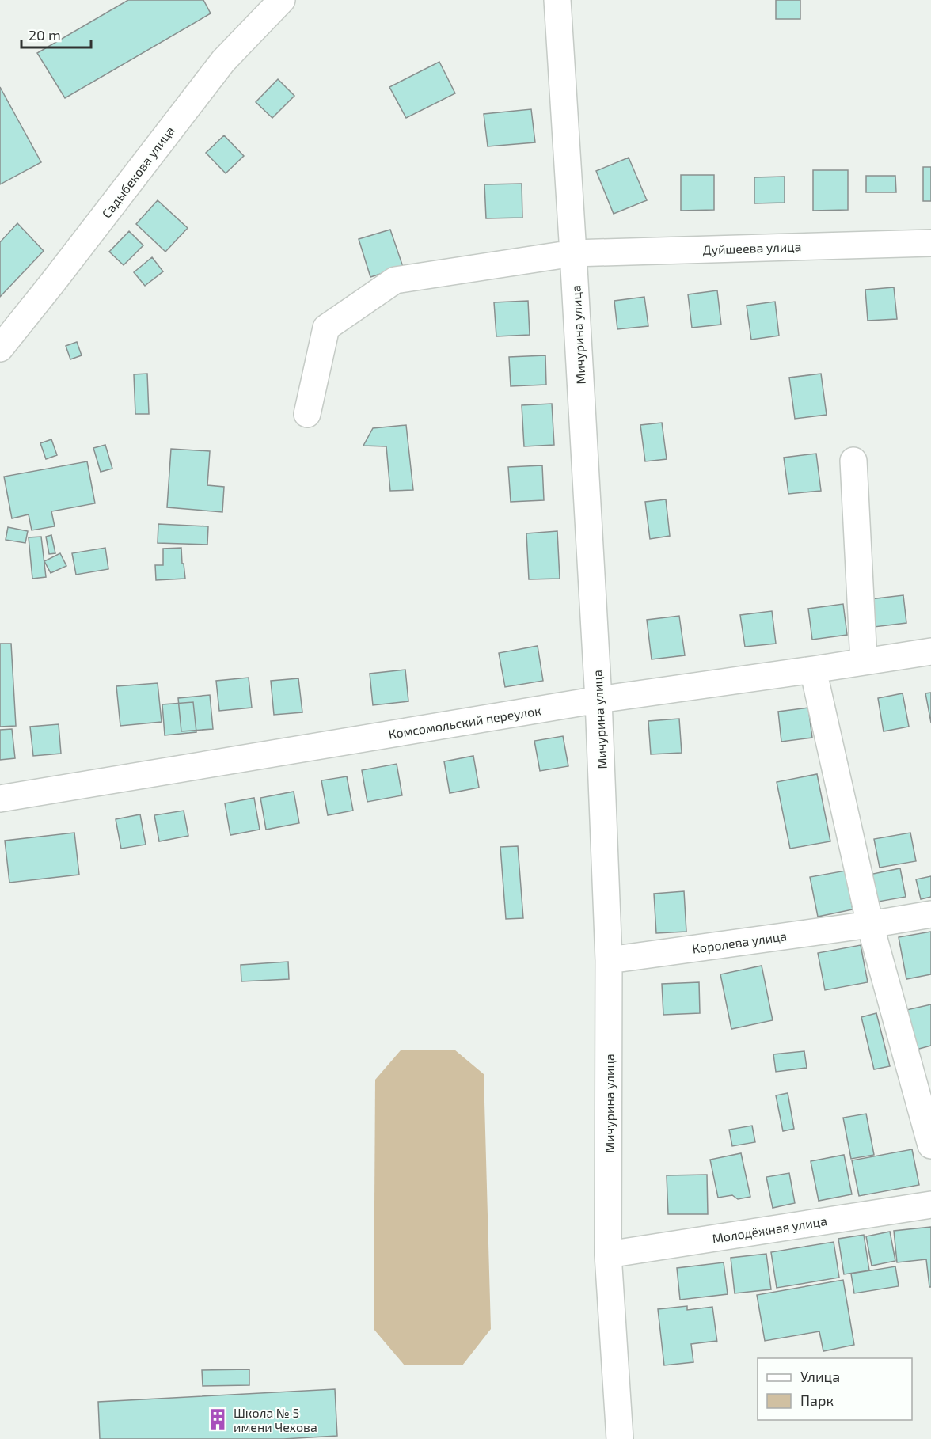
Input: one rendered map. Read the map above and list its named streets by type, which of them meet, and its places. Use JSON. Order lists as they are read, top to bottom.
{
  "streets": {
    "street": [
      "Садыбекова улица",
      "Дуйшеева улица",
      "Мичурина улица",
      "Комсомольский переулок",
      "Королева улица",
      "Молодёжная улица"
    ]
  },
  "crossings": [
    ["Дуйшеева улица", "Мичурина улица"],
    ["Мичурина улица", "Комсомольский переулок"],
    ["Мичурина улица", "Королева улица"],
    ["Мичурина улица", "Молодёжная улица"]
  ],
  "places": {
    "building": ["Школа № 5 имени Чехова"]
  },
  "legend": ["Улица", "Парк"],
  "scale_bar": "20 m"
}
